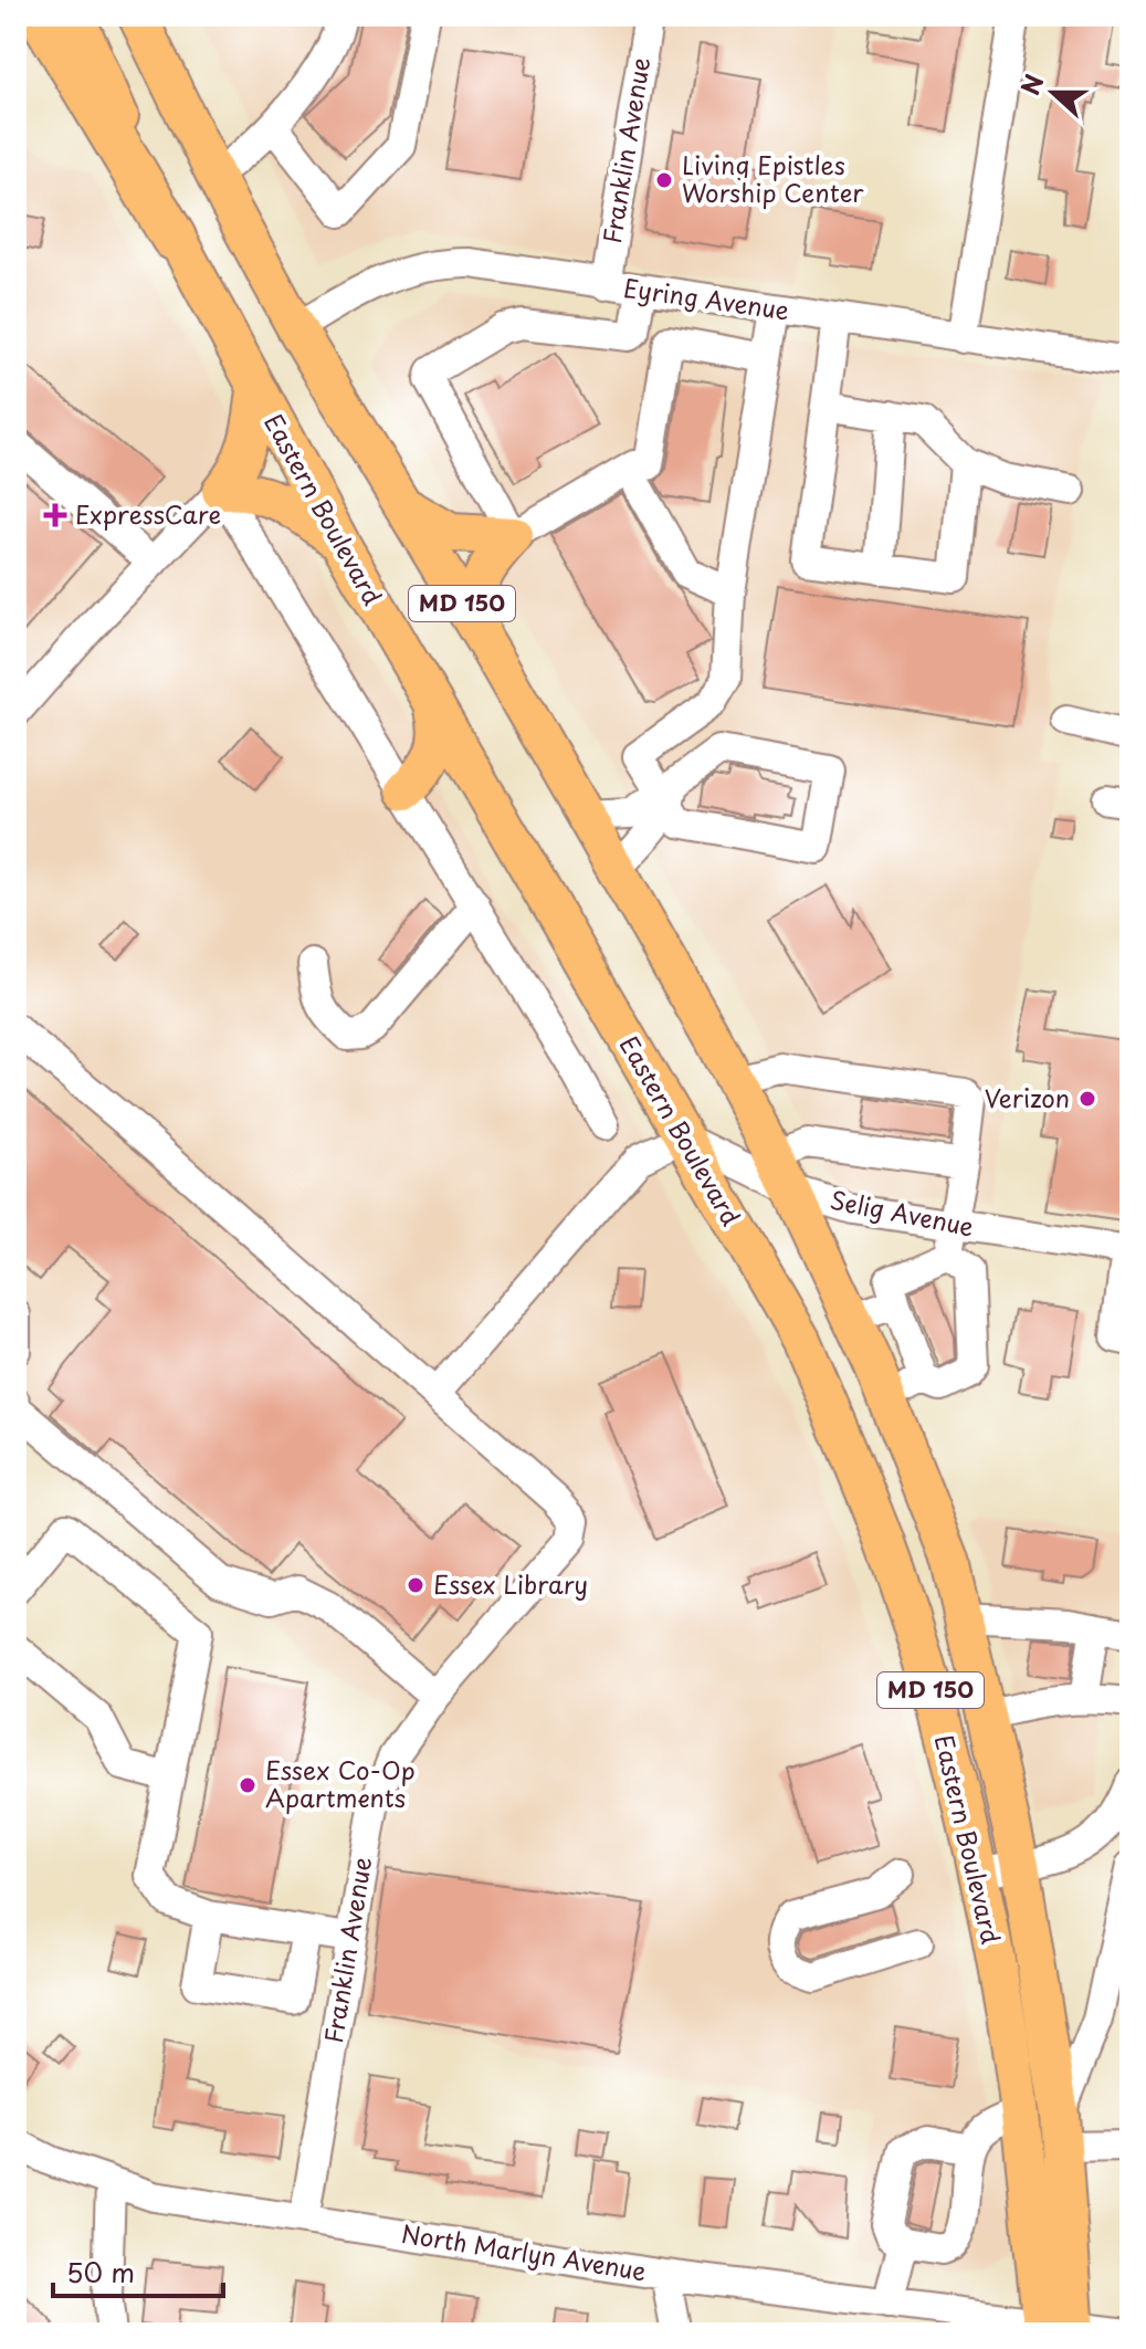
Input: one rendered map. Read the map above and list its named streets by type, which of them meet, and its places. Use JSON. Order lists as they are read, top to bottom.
{
  "streets": {
    "main road": ["Eastern Boulevard", "MD 150"],
    "street": [
      "Franklin Avenue",
      "Eyring Avenue",
      "Selig Avenue",
      "North Marlyn Avenue"
    ]
  },
  "crossings": [
    ["Franklin Avenue", "Eyring Avenue"],
    ["Franklin Avenue", "North Marlyn Avenue"],
    ["Eyring Avenue", "Eastern Boulevard"],
    ["Eastern Boulevard", "Selig Avenue"],
    ["Eastern Boulevard", "North Marlyn Avenue"]
  ],
  "places": {
    "other": [
      "Living Epistles Worship Center",
      "Verizon",
      "Essex Library",
      "Essex Co-Op Apartments"
    ],
    "health": ["ExpressCare"]
  },
  "scale_bar": "50 m",
  "north": "left"
}
